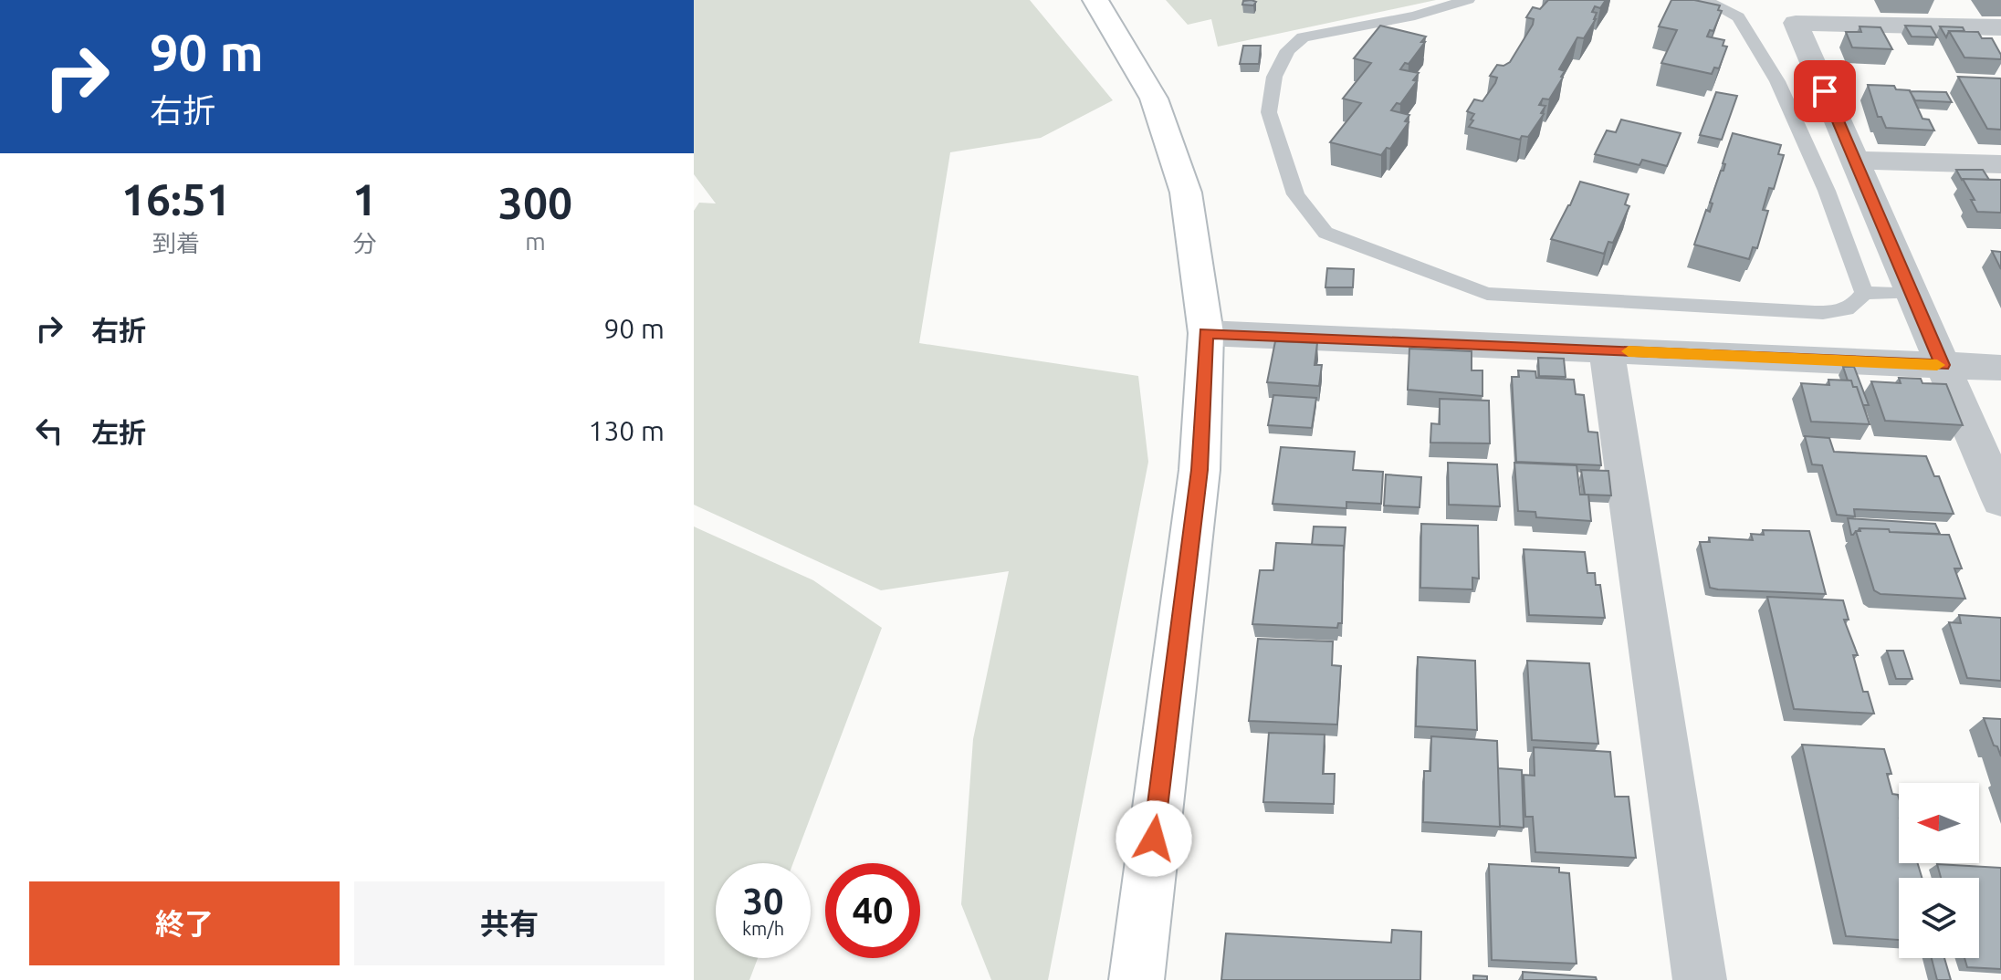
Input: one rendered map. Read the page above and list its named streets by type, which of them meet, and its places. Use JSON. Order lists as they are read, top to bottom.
{
  "north": "left",
  "page": {
    "turn": ["90 m", "右折"],
    "eta": [
      "16:51",
      "到着",
      "1",
      "分",
      "300",
      "m"
    ],
    "list": [
      {
        "name": "右折",
        "value": "90 m"
      },
      {
        "name": "左折",
        "value": "130 m"
      }
    ],
    "speed": "30 km/h",
    "limit": "40",
    "buttons": ["終了", "共有"]
  }
}
